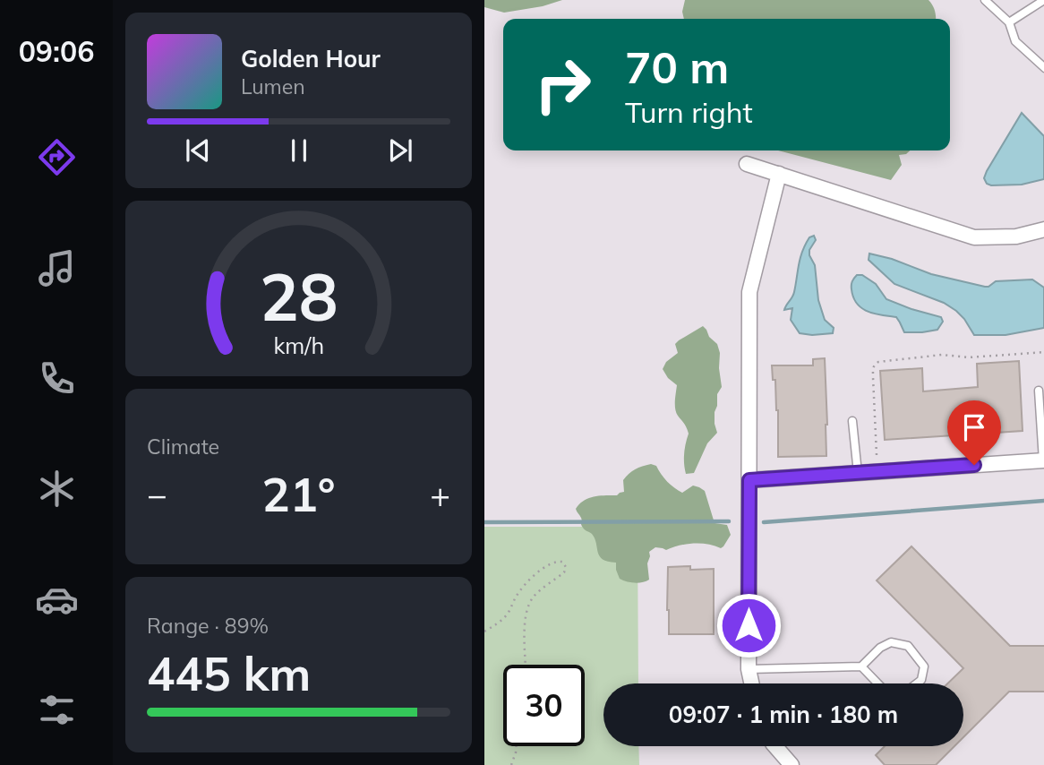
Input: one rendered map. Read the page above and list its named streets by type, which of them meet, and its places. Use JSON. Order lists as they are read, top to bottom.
{
  "page": {
    "tabs": "09:06",
    "turn": ["70 m", "Turn right"],
    "song": ["Golden Hour", "Lumen"],
    "tile": [
      "Climate",
      ["Range · 89%", "445 km"]
    ],
    "heat": ["−", "21°", "+"],
    "limit": "30",
    "trip": "09:07 · 1 min · 180 m",
    "gauge": ["28", "km/h"]
  }
}
